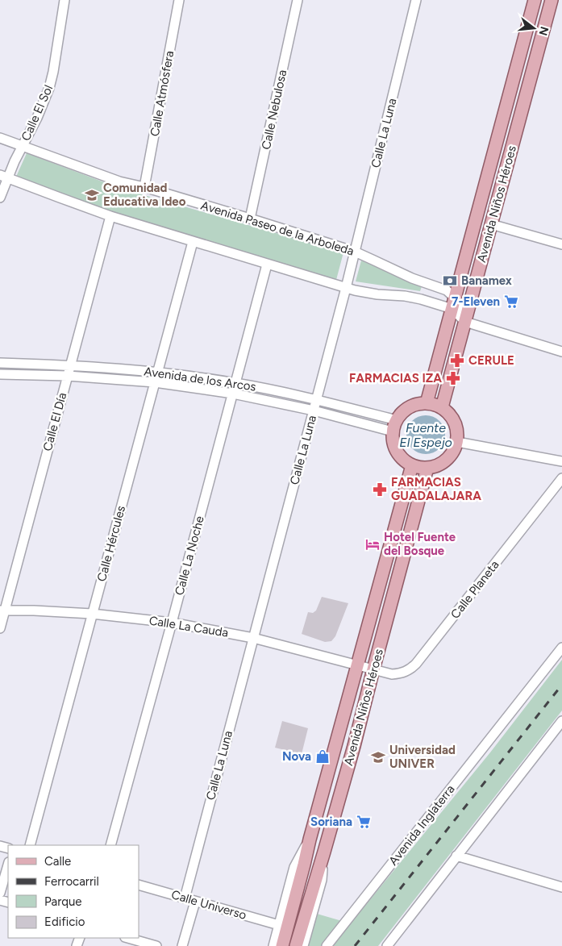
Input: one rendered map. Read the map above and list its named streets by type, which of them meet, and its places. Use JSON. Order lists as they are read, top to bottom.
{
  "streets": {
    "main road": ["Avenida Niños Héroes"],
    "street": [
      "Calle Atmósfera",
      "Calle Nebulosa",
      "Calle El Sol",
      "Calle La Luna",
      "Avenida Paseo de la Arboleda",
      "Avenida de los Arcos",
      "Calle El Día",
      "Calle Hércules",
      "Calle La Noche",
      "Calle Planeta",
      "Calle La Cauda",
      "Avenida Inglaterra",
      "Calle Universo"
    ]
  },
  "crossings": [
    ["Calle Atmósfera", "Avenida Paseo de la Arboleda"],
    ["Calle Nebulosa", "Avenida Paseo de la Arboleda"],
    ["Calle El Sol", "Avenida Paseo de la Arboleda"],
    ["Calle La Luna", "Avenida Paseo de la Arboleda"],
    ["Calle La Luna", "Avenida de los Arcos"],
    ["Calle La Luna", "Calle La Cauda"],
    ["Calle La Luna", "Calle Universo"],
    ["Avenida Niños Héroes", "Avenida Paseo de la Arboleda"],
    ["Avenida Niños Héroes", "Avenida de los Arcos"],
    ["Avenida Niños Héroes", "Calle Planeta"],
    ["Avenida Niños Héroes", "Calle La Cauda"],
    ["Avenida Niños Héroes", "Calle Universo"],
    ["Avenida Paseo de la Arboleda", "Calle El Día"],
    ["Avenida Paseo de la Arboleda", "Calle Hércules"],
    ["Avenida Paseo de la Arboleda", "Calle La Noche"],
    ["Avenida de los Arcos", "Calle El Día"],
    ["Avenida de los Arcos", "Calle Hércules"],
    ["Avenida de los Arcos", "Calle La Noche"],
    ["Calle El Día", "Calle La Cauda"],
    ["Calle Hércules", "Calle La Cauda"],
    ["Calle La Noche", "Calle La Cauda"],
    ["Calle Planeta", "Calle La Cauda"]
  ],
  "water": ["Fuente El Espejo"],
  "places": {
    "school or university": ["Comunidad Educativa Ideo", "Universidad UNIVER"],
    "bank": ["Banamex"],
    "supermarket": ["7-Eleven", "Soriana"],
    "pharmacy": ["CERULE", "FARMACIAS IZA", "FARMACIAS GUADALAJARA"],
    "hotel": ["Hotel Fuente del Bosque"],
    "shop": ["Nova"]
  },
  "legend": [
    "Calle",
    "Ferrocarril",
    "Parque",
    "Edificio"
  ],
  "north": "right"
}
